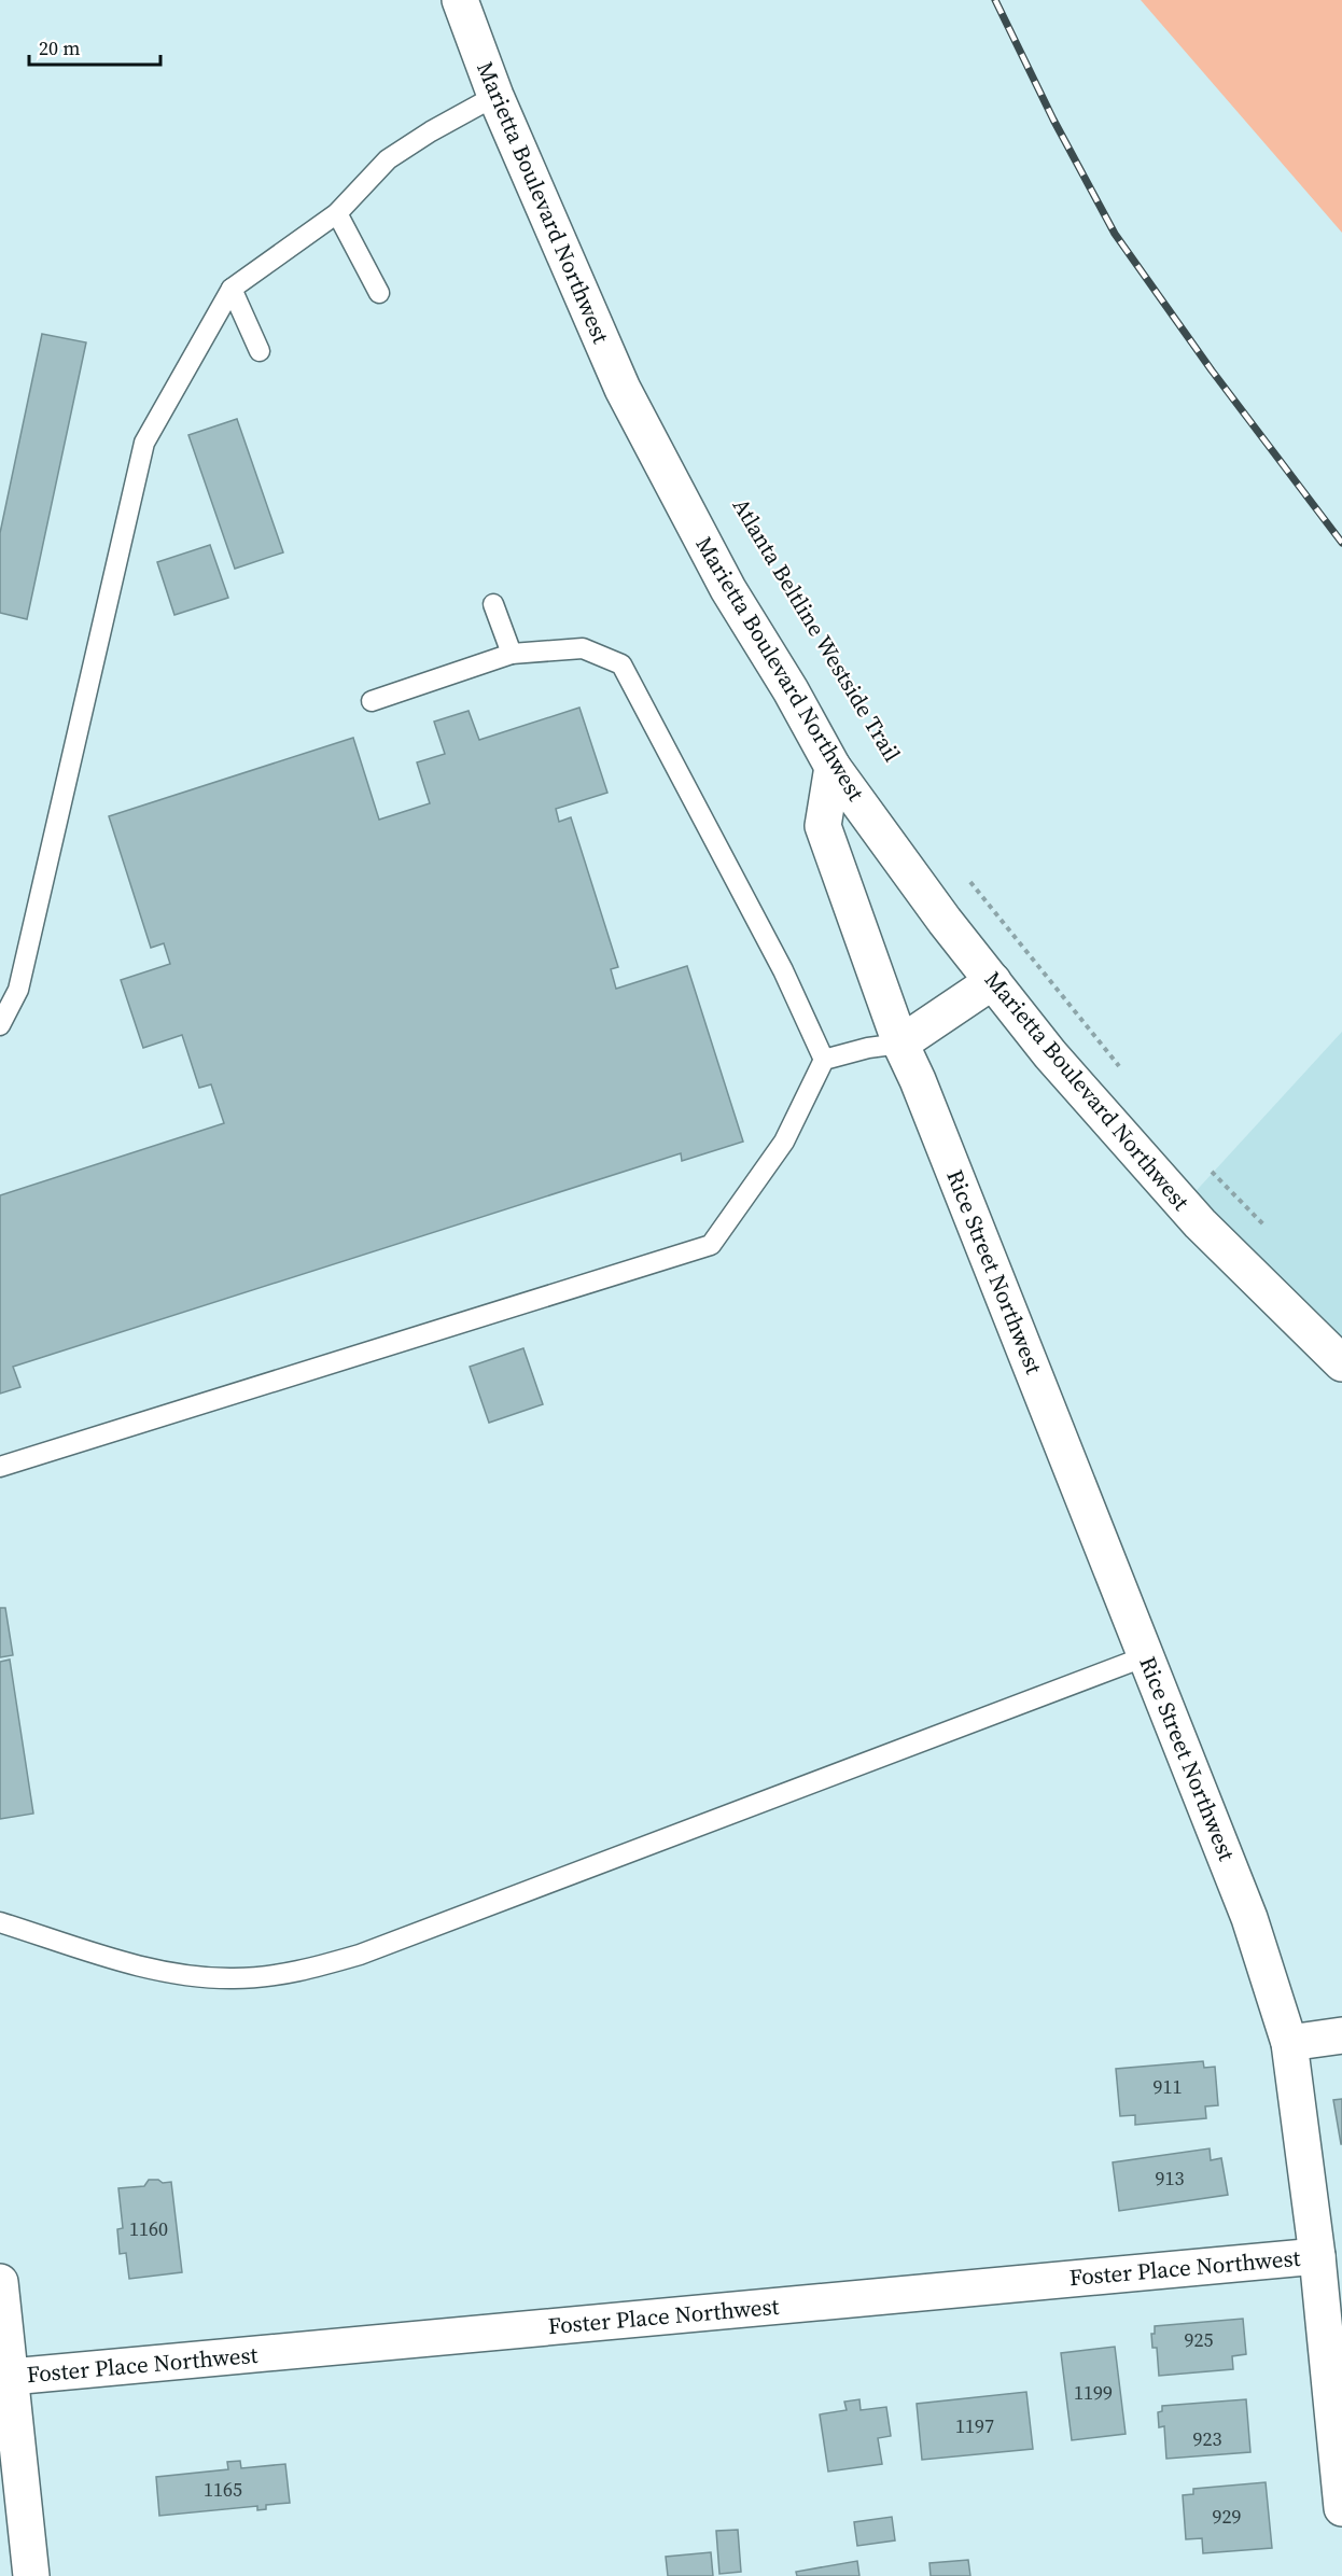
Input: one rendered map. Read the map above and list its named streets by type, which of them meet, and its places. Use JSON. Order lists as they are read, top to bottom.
{
  "streets": {
    "street": ["Marietta Boulevard Northwest", "Rice Street Northwest", "Foster Place Northwest"]
  },
  "crossings": [
    ["Marietta Boulevard Northwest", "Rice Street Northwest"],
    ["Rice Street Northwest", "Foster Place Northwest"]
  ],
  "house_numbers": [
    "911",
    "913",
    "1160",
    "925",
    "1199",
    "1197",
    "923",
    "1165",
    "929"
  ],
  "scale_bar": "20 m"
}
